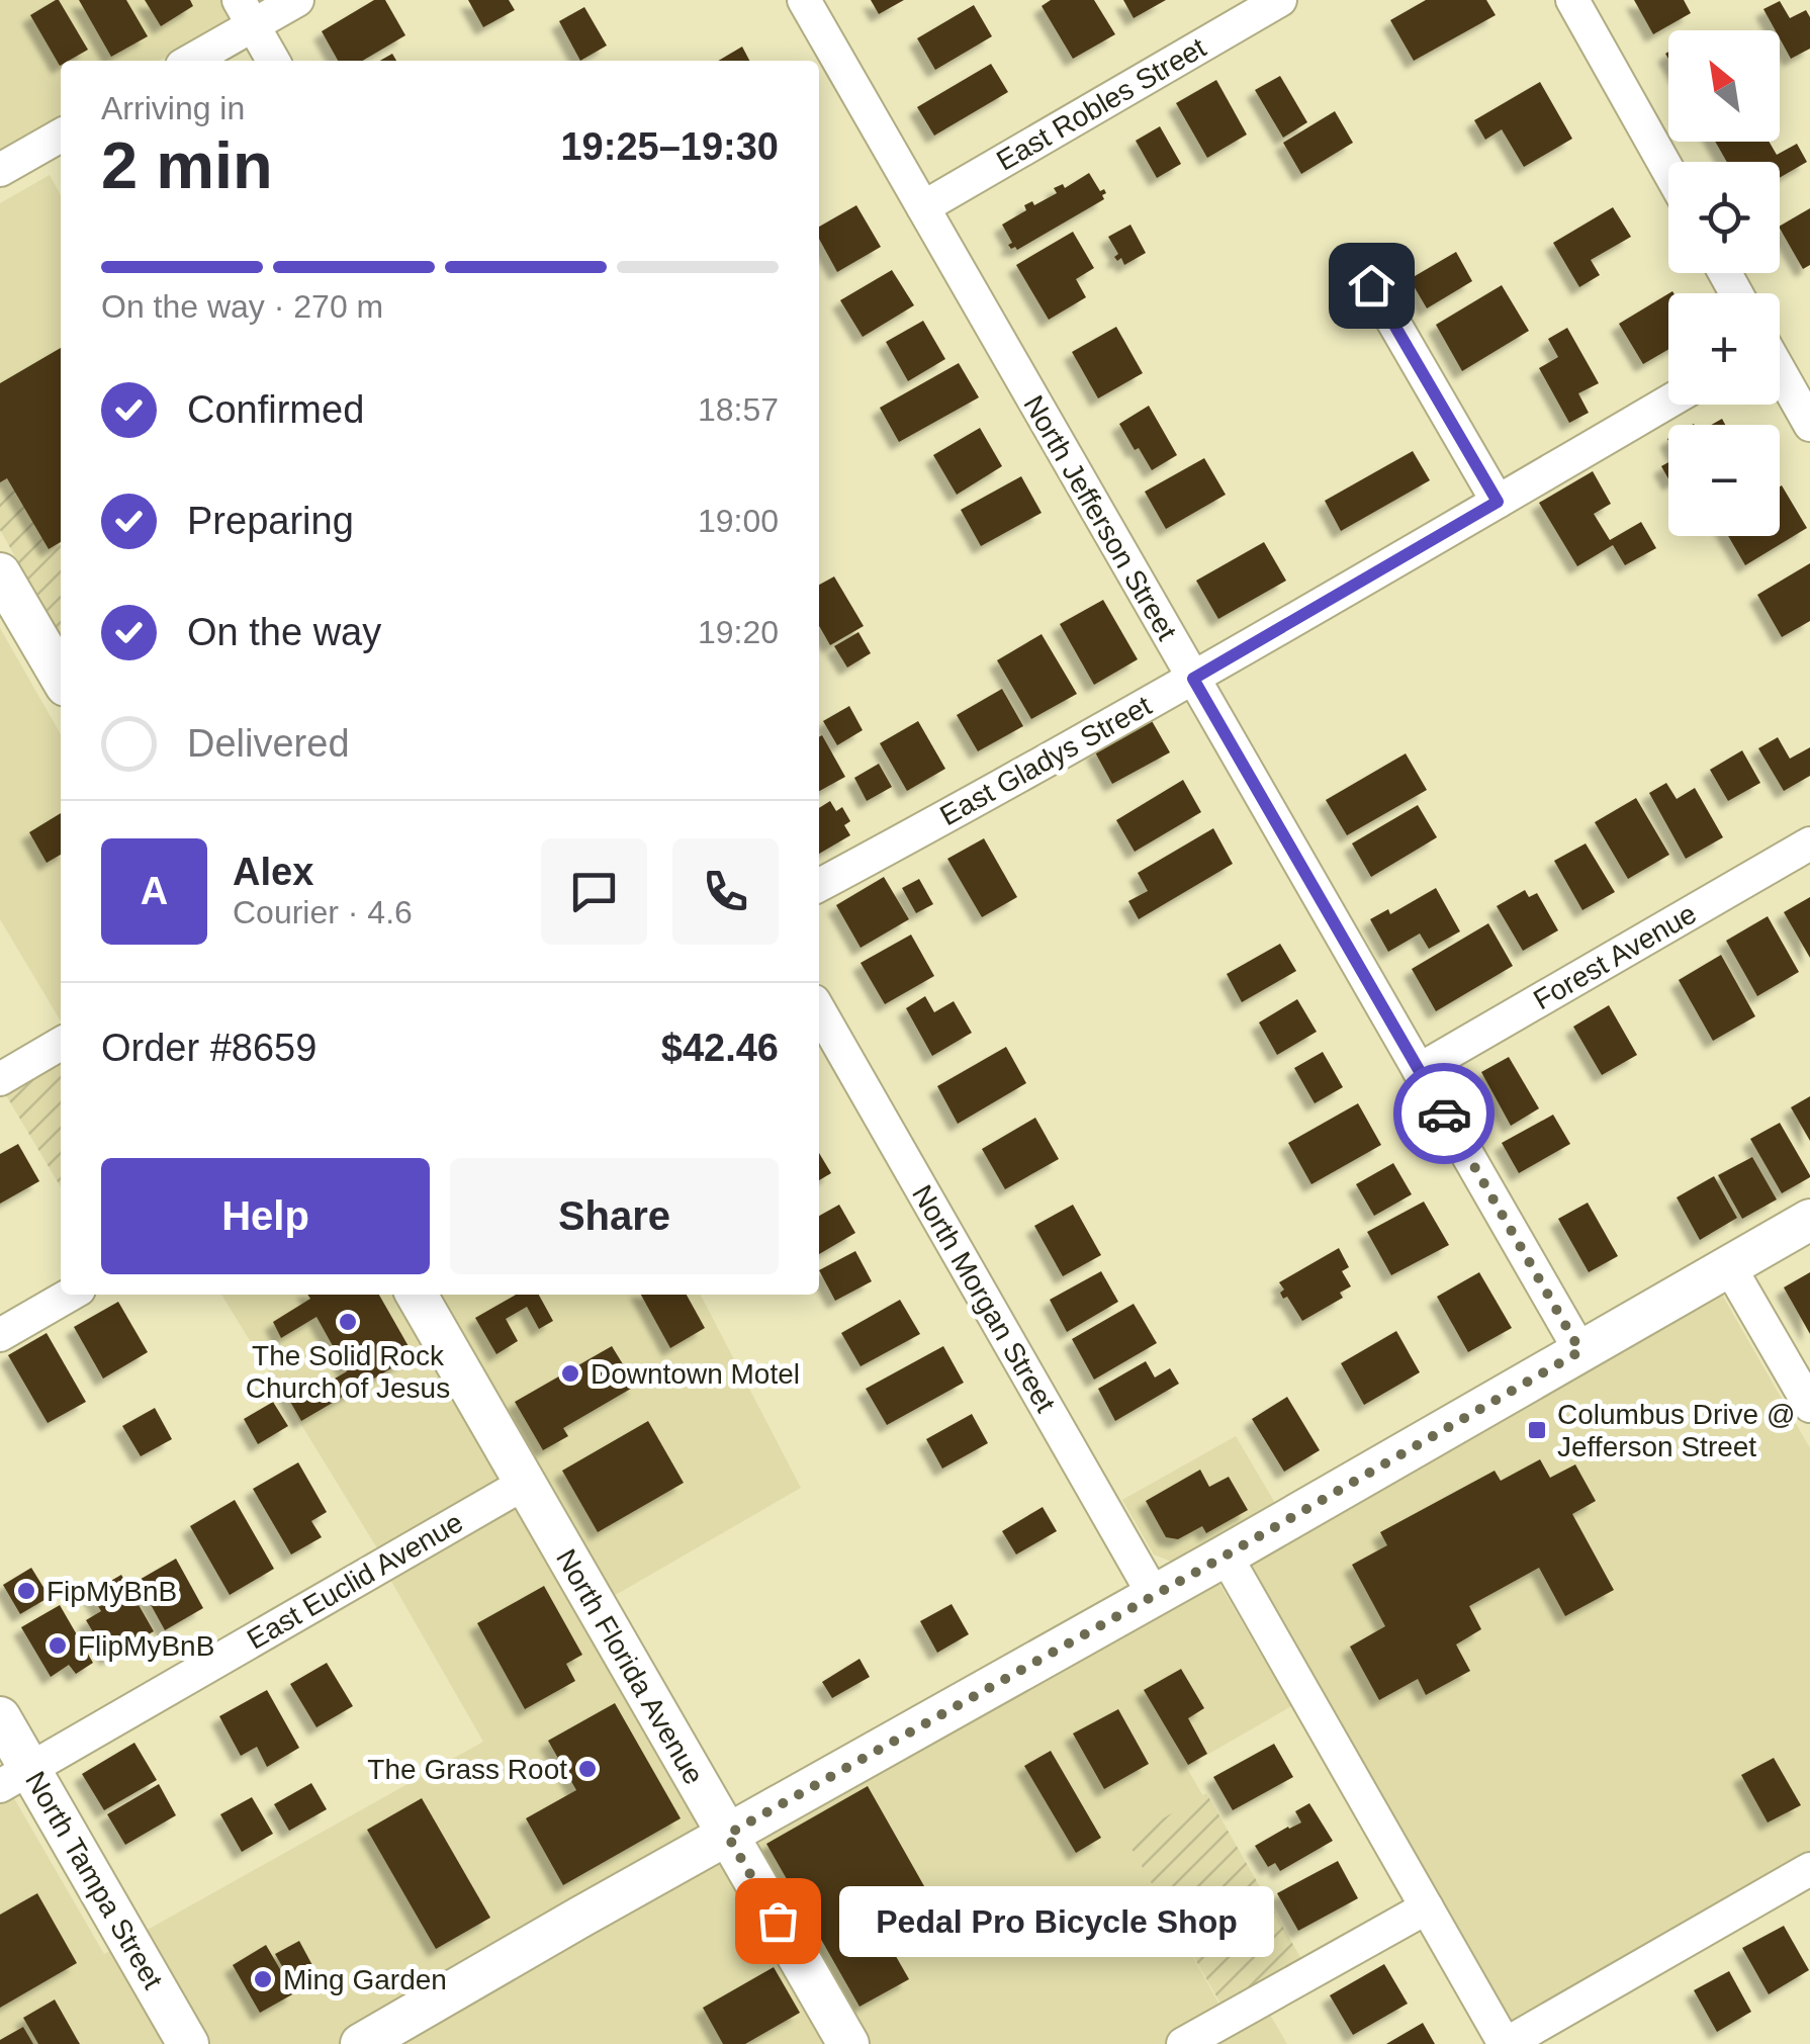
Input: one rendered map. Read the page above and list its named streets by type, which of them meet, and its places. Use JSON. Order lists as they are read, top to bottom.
{
  "streets": {
    "main road": ["North Florida Avenue", "North Tampa Street"],
    "street": [
      "East Robles Street",
      "North Jefferson Street",
      "East Gladys Street",
      "Forest Avenue",
      "North Morgan Street",
      "East Euclid Avenue"
    ]
  },
  "crossings": [
    ["East Robles Street", "North Jefferson Street"],
    ["North Jefferson Street", "East Gladys Street"],
    ["North Jefferson Street", "Forest Avenue"],
    ["East Euclid Avenue", "North Florida Avenue"],
    ["East Euclid Avenue", "North Tampa Street"]
  ],
  "places": {
    "other": [
      "The Solid Rock Church of Jesus",
      "Downtown Motel",
      "FipMyBnB",
      "FlipMyBnB",
      "The Grass Root",
      "Pedal Pro Bicycle Shop",
      "Ming Garden"
    ],
    "transit": ["Columbus Drive @ Jefferson Street"]
  },
  "north": "top left",
  "page": {
    "map_buttons": ["+", "−"],
    "heading": ["2 min", "Arriving in", "19:25–19:30"],
    "panel": [
      "Alex",
      "Courier · 4.6",
      "Order #8659",
      "$42.46"
    ],
    "bar": "On the way · 270 m",
    "list": [
      ["Confirmed", "18:57"],
      ["Preparing", "19:00"],
      ["On the way", "19:20"],
      "Delivered"
    ],
    "round": "A",
    "buttons": ["Help", "Share"],
    "bubble": "Pedal Pro Bicycle Shop"
  }
}
